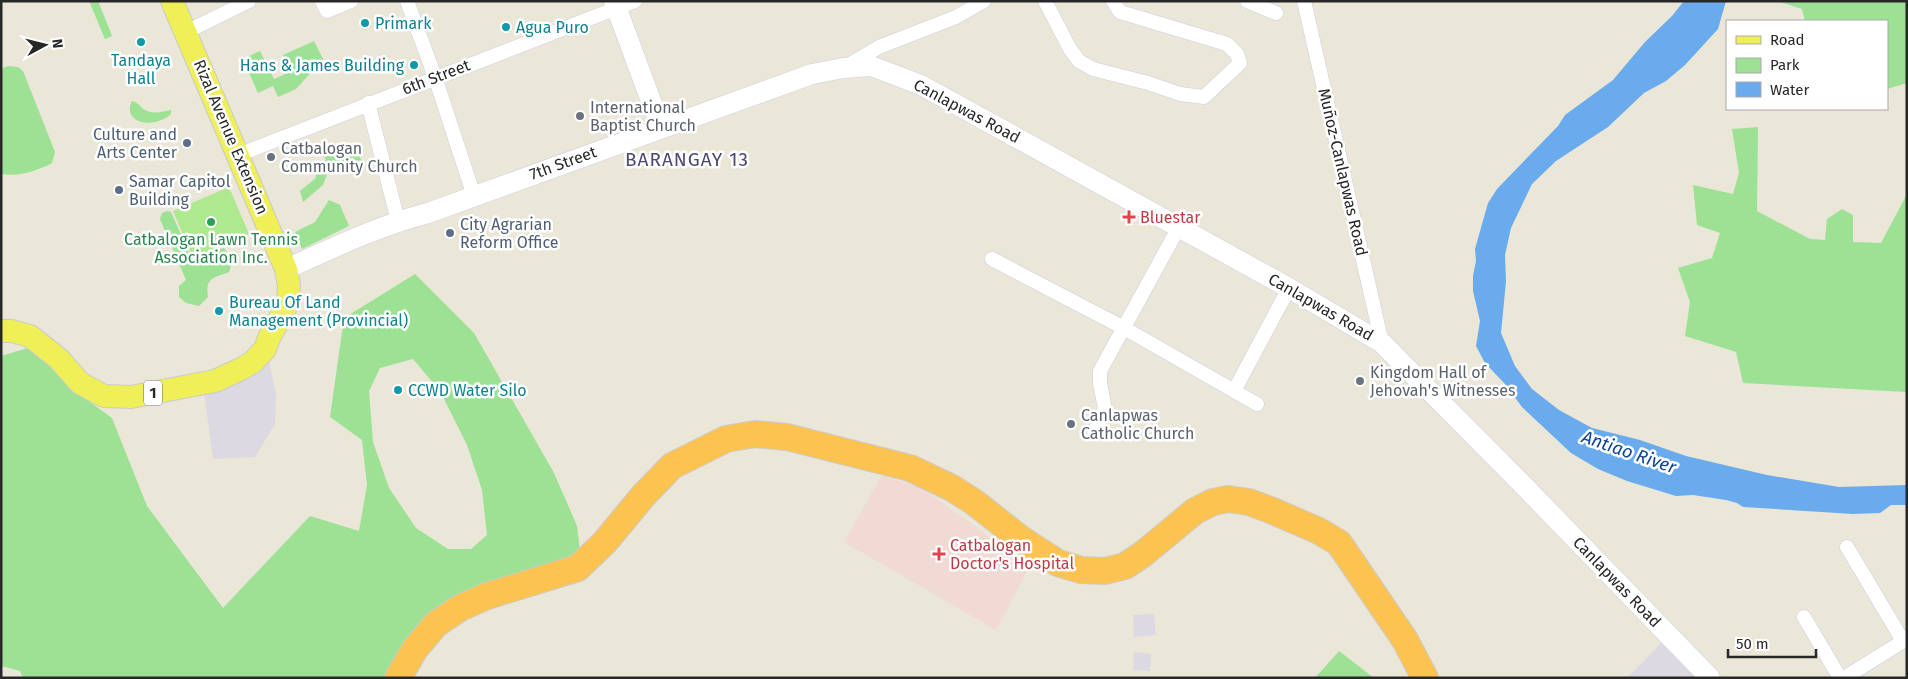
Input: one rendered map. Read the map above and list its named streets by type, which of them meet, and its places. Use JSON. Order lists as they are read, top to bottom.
{
  "streets": {
    "main road": ["Rizal Avenue Extension", "1"],
    "street": [
      "6th Street",
      "Canlapwas Road",
      "7th Street",
      "Muñoz-Canlapwas Road"
    ]
  },
  "crossings": [
    ["6th Street", "Rizal Avenue Extension"],
    ["Canlapwas Road", "7th Street"],
    ["Canlapwas Road", "Muñoz-Canlapwas Road"],
    ["Rizal Avenue Extension", "7th Street"]
  ],
  "districts": ["BARANGAY 13"],
  "water": ["Antiao River"],
  "places": {
    "other": [
      "Primark",
      "Agua Puro",
      "Tandaya Hall",
      "Hans & James Building",
      "International Baptist Church",
      "Culture and Arts Center",
      "Catbalogan Community Church",
      "Samar Capitol Building",
      "Catbalogan Lawn Tennis Association Inc.",
      "City Agrarian Reform Office",
      "Bureau Of Land Management (Provincial)",
      "Kingdom Hall of Jehovah's Witnesses",
      "CCWD Water Silo",
      "Canlapwas Catholic Church"
    ],
    "health": ["Bluestar", "Catbalogan Doctor's Hospital"]
  },
  "legend": ["Road", "Park", "Water"],
  "scale_bar": "50 m",
  "north": "right"
}
